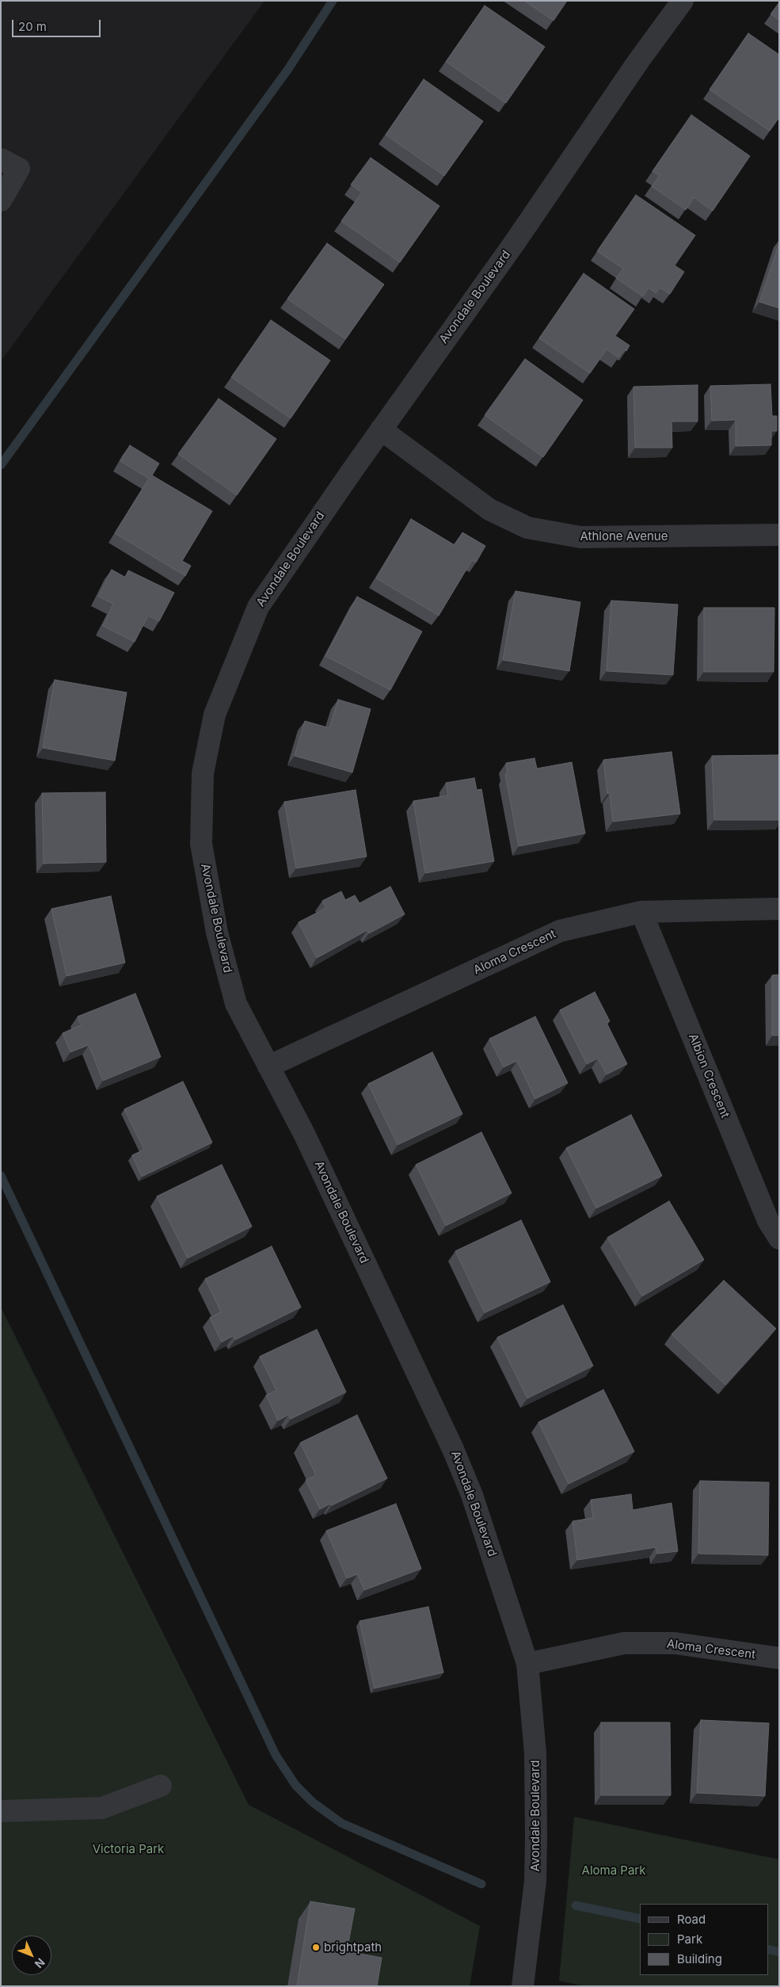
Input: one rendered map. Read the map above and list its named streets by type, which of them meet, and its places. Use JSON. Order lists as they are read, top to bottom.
{
  "streets": {
    "street": [
      "Avondale Boulevard",
      "Athlone Avenue",
      "Aloma Crescent",
      "Albion Crescent"
    ]
  },
  "crossings": [
    ["Avondale Boulevard", "Athlone Avenue"],
    ["Avondale Boulevard", "Aloma Crescent"],
    ["Aloma Crescent", "Albion Crescent"]
  ],
  "parks": ["Victoria Park", "Aloma Park"],
  "places": ["brightpath"],
  "legend": ["Road", "Park", "Building"],
  "scale_bar": "20 m",
  "north": "bottom right"
}
